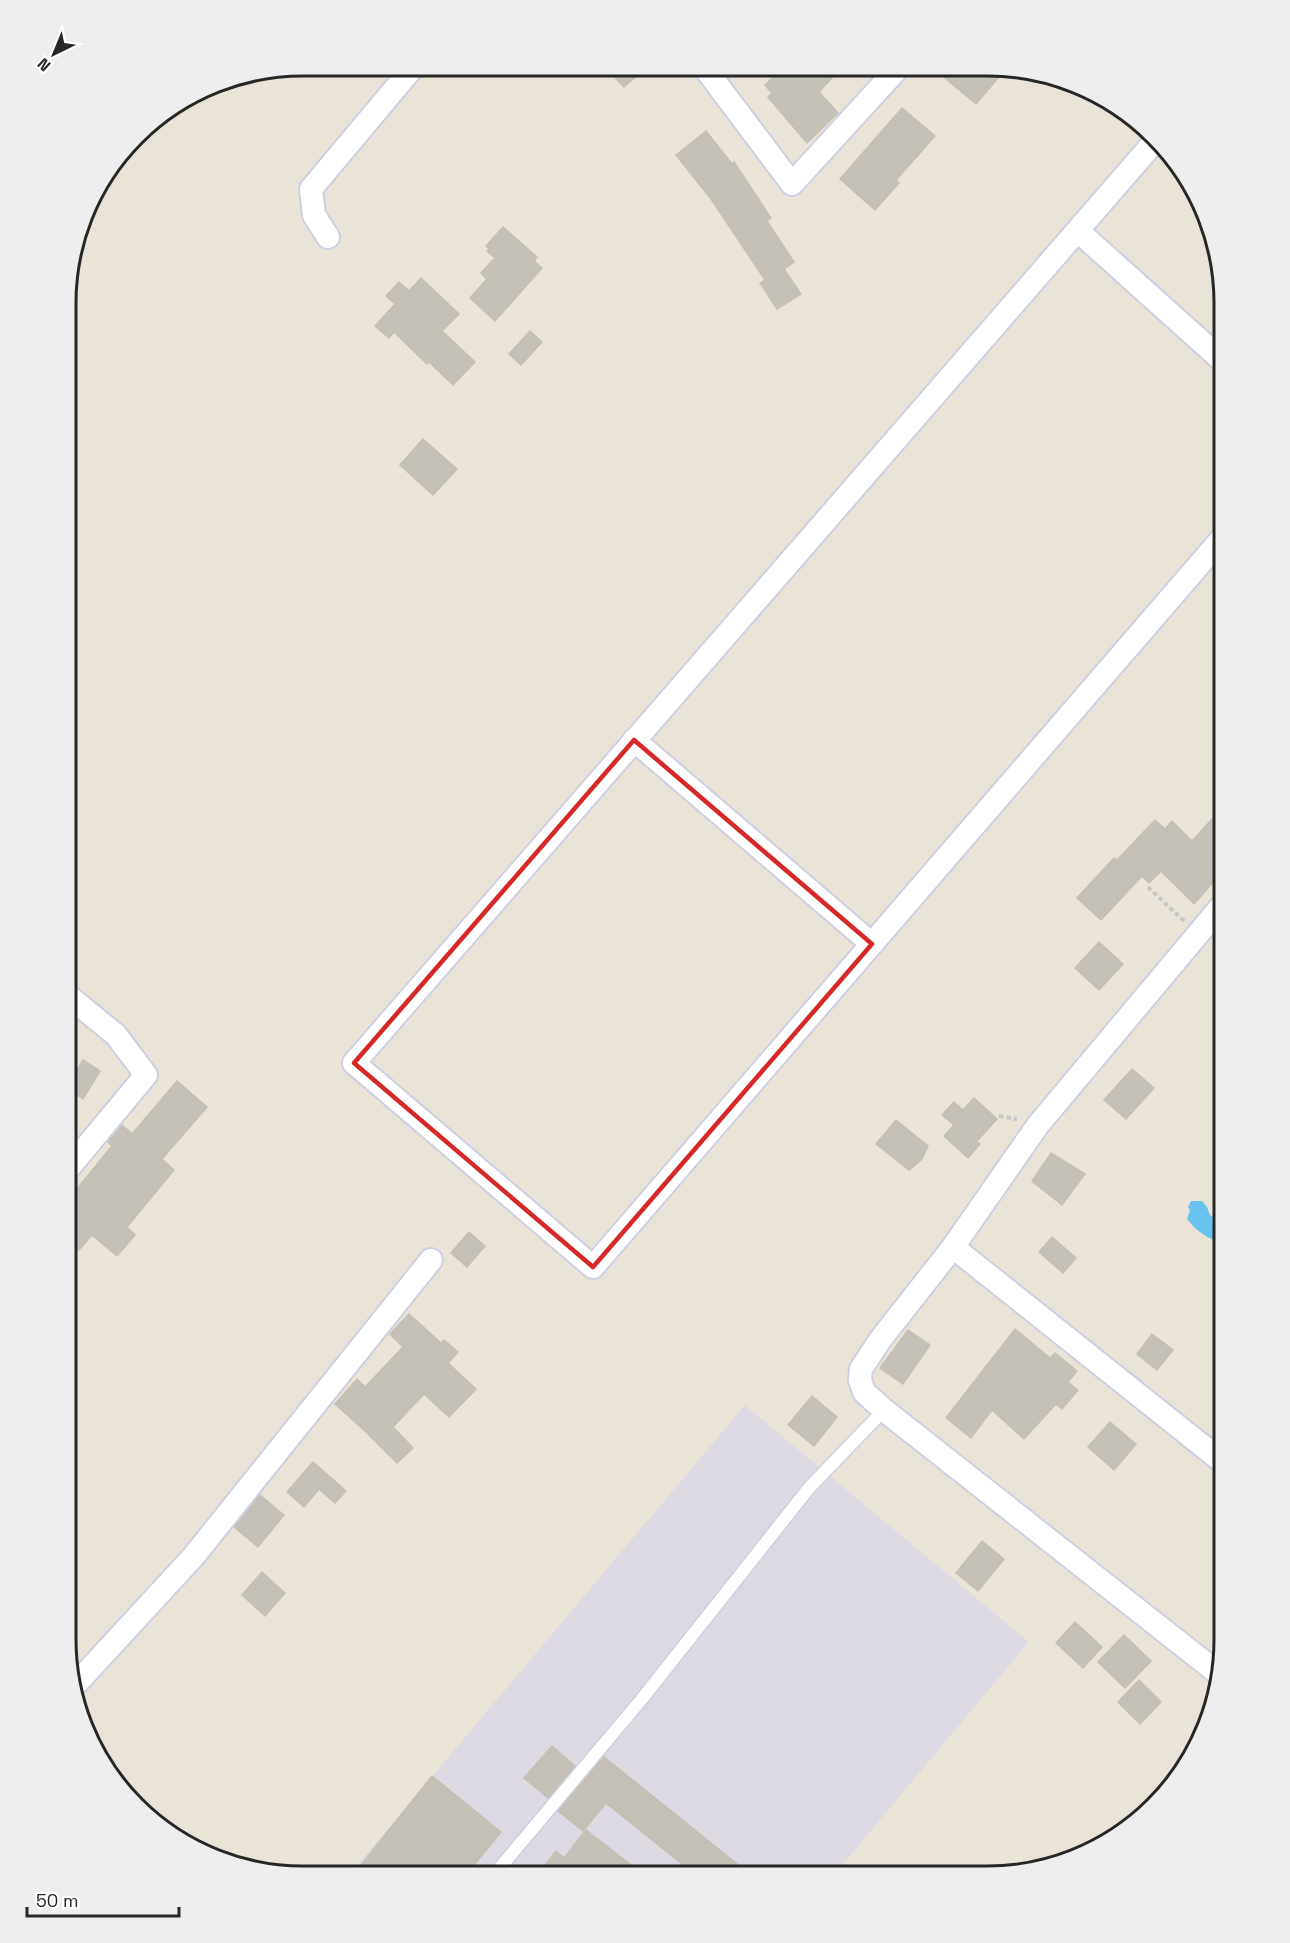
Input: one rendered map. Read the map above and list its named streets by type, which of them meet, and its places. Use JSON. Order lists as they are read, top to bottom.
{
  "scale_bar": "50 m",
  "north": "bottom left"
}
